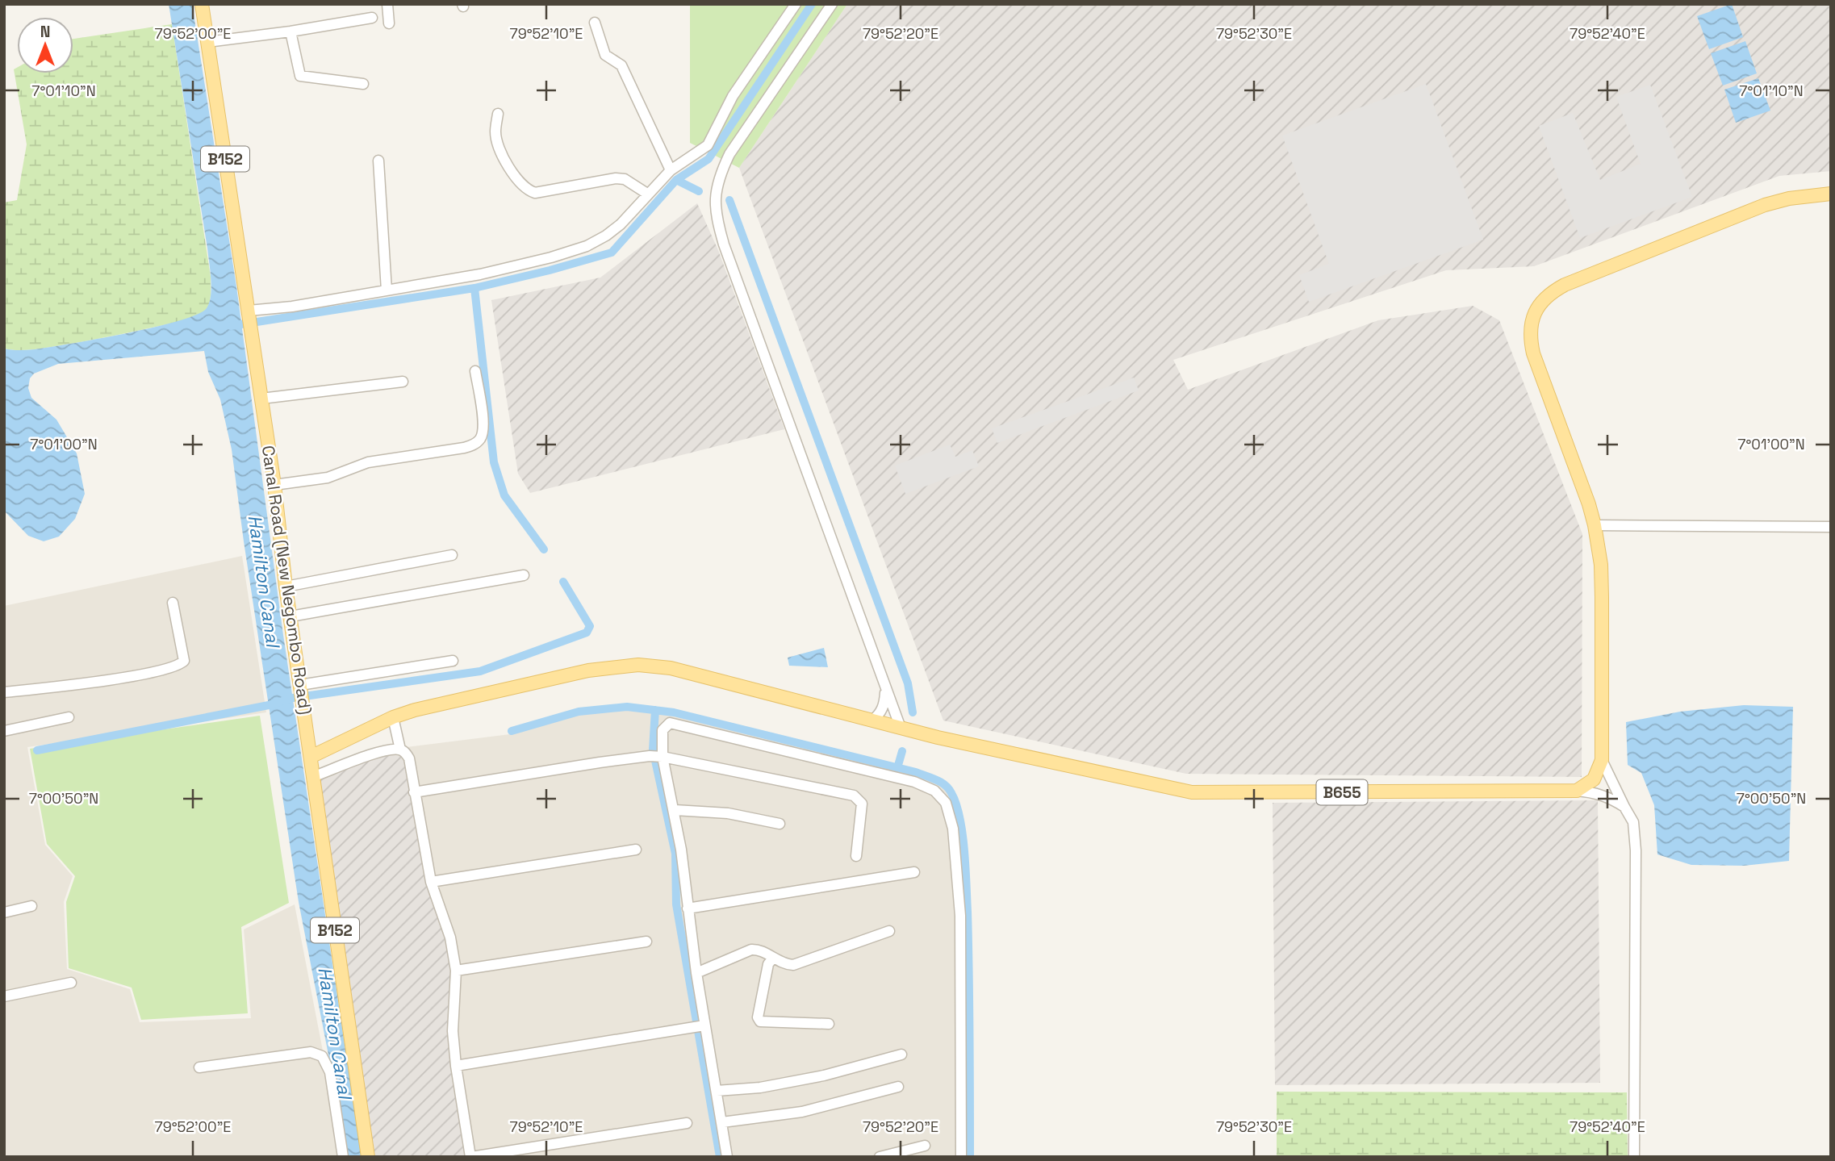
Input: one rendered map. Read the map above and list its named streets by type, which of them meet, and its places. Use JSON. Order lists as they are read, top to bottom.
{
  "streets": {
    "main road": ["B152", "Canal Road (New Negombo Road)", "B655"]
  },
  "crossings": [
    ["Canal Road (New Negombo Road)", "B655"]
  ],
  "water": ["Hamilton Canal"],
  "north": "top",
  "coordinates": [
    "79°52'00\"E",
    "79°52'10\"E",
    "79°52'20\"E",
    "79°52'30\"E",
    "79°52'40\"E",
    "7°01'10\"N",
    "7°01'00\"N",
    "7°00'50\"N"
  ]
}
